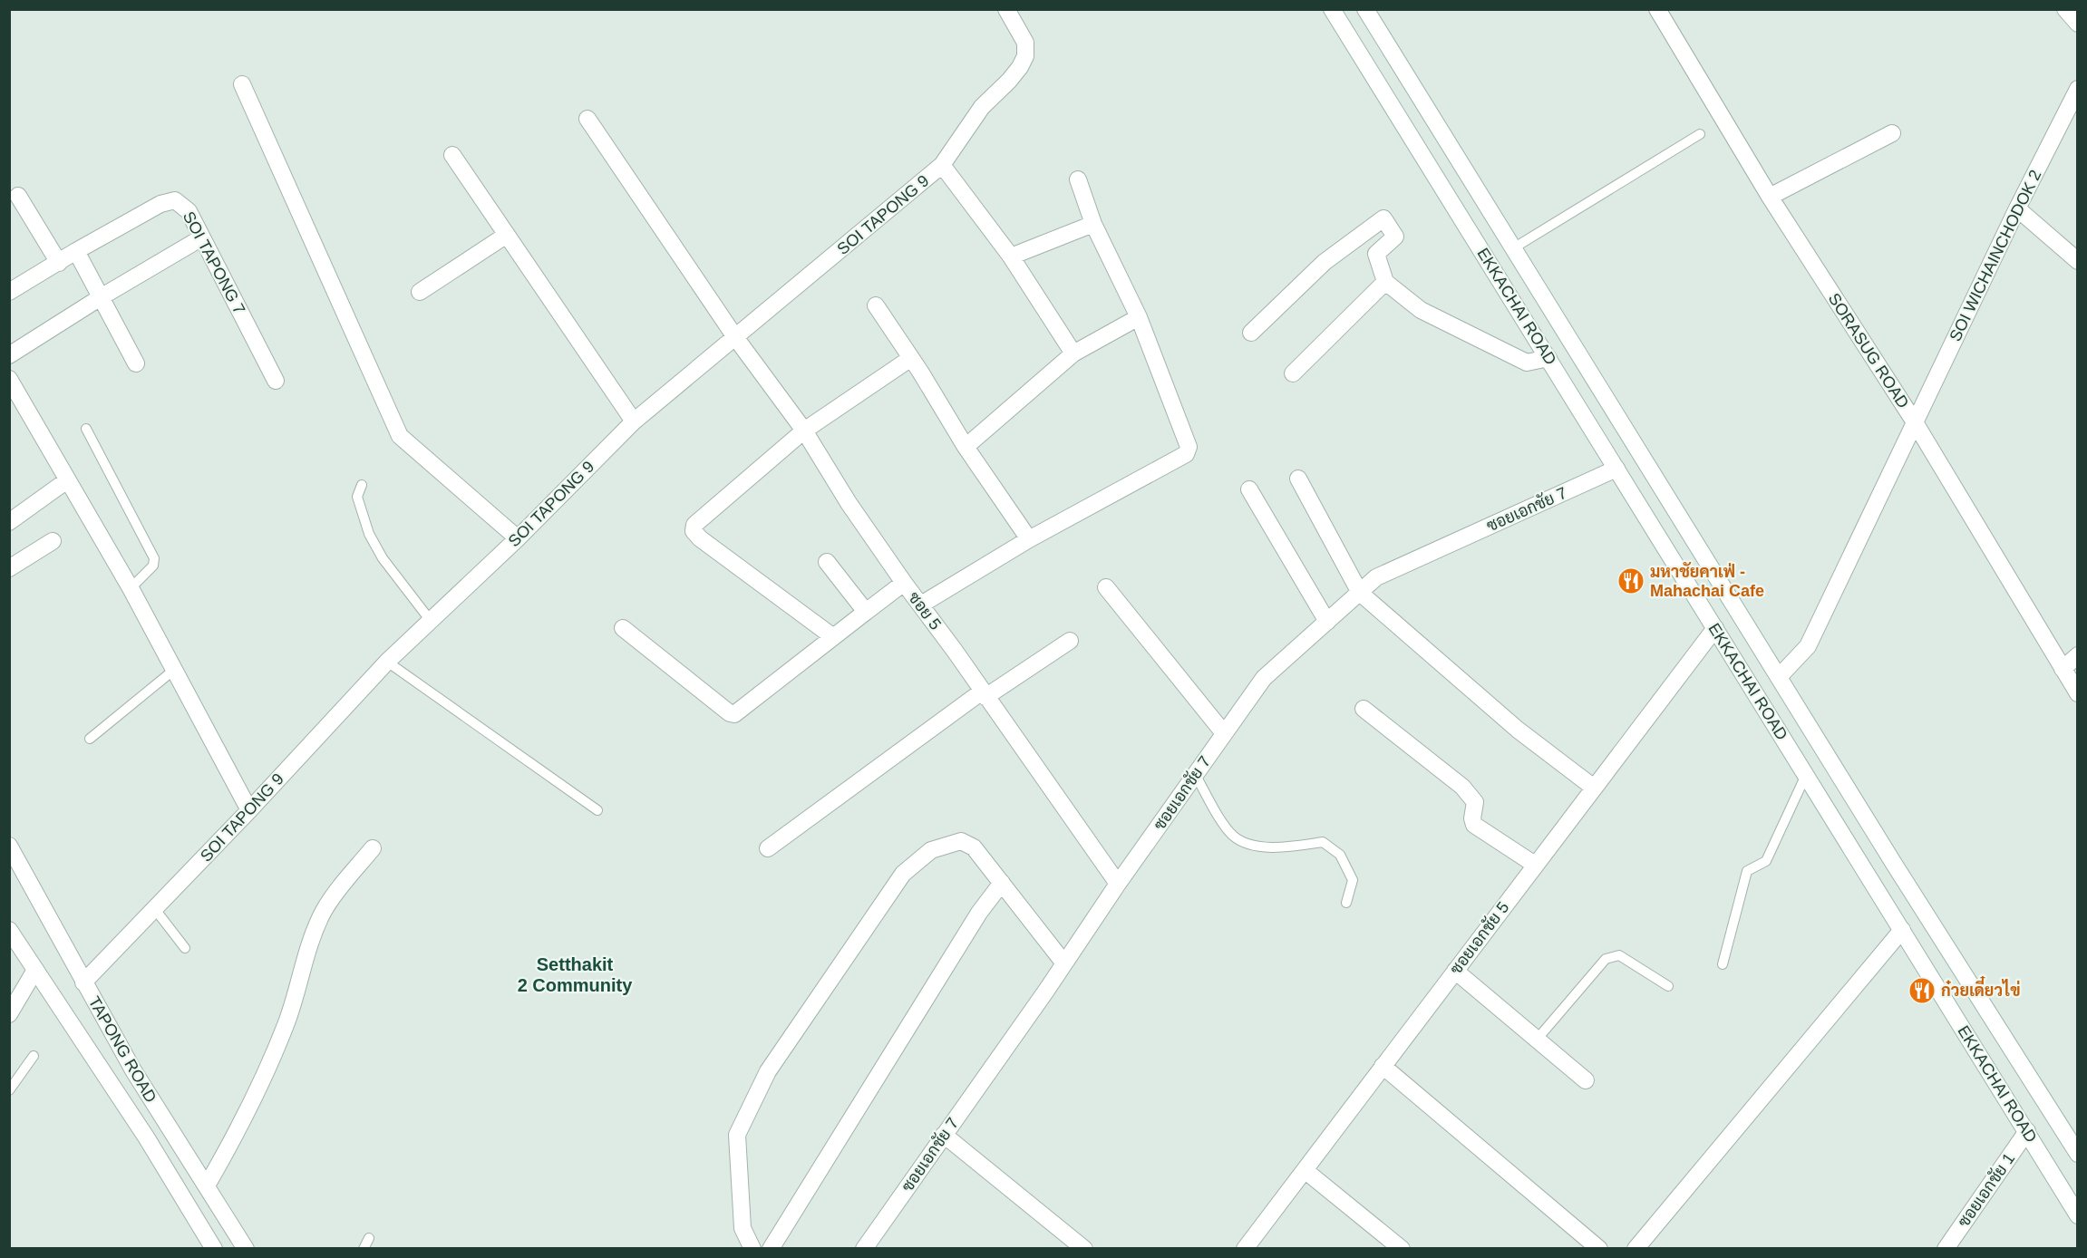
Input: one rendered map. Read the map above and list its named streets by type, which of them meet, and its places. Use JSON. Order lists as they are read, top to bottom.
{
  "streets": {
    "street": [
      "SOI TAPONG 9",
      "SOI WICHAINCHODOK 2",
      "SOI TAPONG 7",
      "EKKACHAI ROAD",
      "SORASUG ROAD",
      "ซอยเอกชัย 7",
      "ซอย 5",
      "ซอยเอกชัย 5",
      "TAPONG ROAD",
      "ซอยเอกชัย 1"
    ]
  },
  "crossings": [
    ["SOI TAPONG 9", "ซอย 5"],
    ["SOI TAPONG 9", "TAPONG ROAD"],
    ["SOI WICHAINCHODOK 2", "EKKACHAI ROAD"],
    ["SOI WICHAINCHODOK 2", "SORASUG ROAD"],
    ["EKKACHAI ROAD", "ซอยเอกชัย 7"],
    ["EKKACHAI ROAD", "ซอยเอกชัย 5"],
    ["EKKACHAI ROAD", "ซอยเอกชัย 1"],
    ["ซอยเอกชัย 7", "ซอย 5"]
  ],
  "districts": ["Setthakit 2 Community"],
  "places": {
    "restaurant": ["มหาชัยคาเฟ่ - Mahachai Cafe", "ก๋วยเดี๋ยวไข่"]
  }
}
